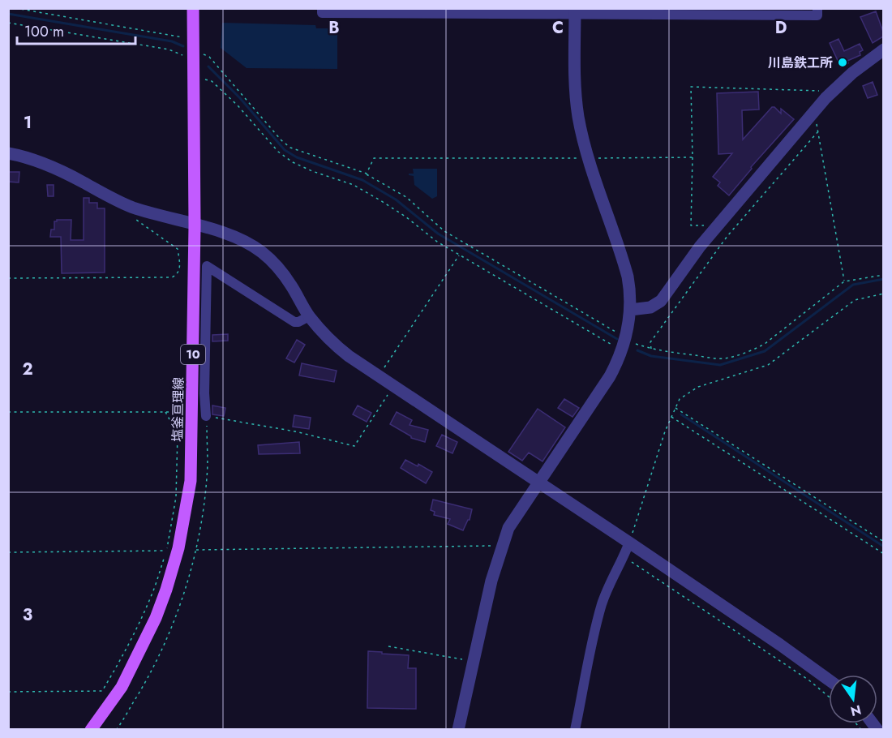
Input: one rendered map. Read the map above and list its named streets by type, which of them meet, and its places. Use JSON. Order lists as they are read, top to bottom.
{
  "streets": {
    "main road": ["10", "塩釜亘理線"]
  },
  "places": ["川島鉄工所"],
  "scale_bar": "100 m",
  "north": "bottom",
  "grid": {
    "columns": ["B", "C", "D"],
    "rows": ["1", "2", "3"]
  }
}
